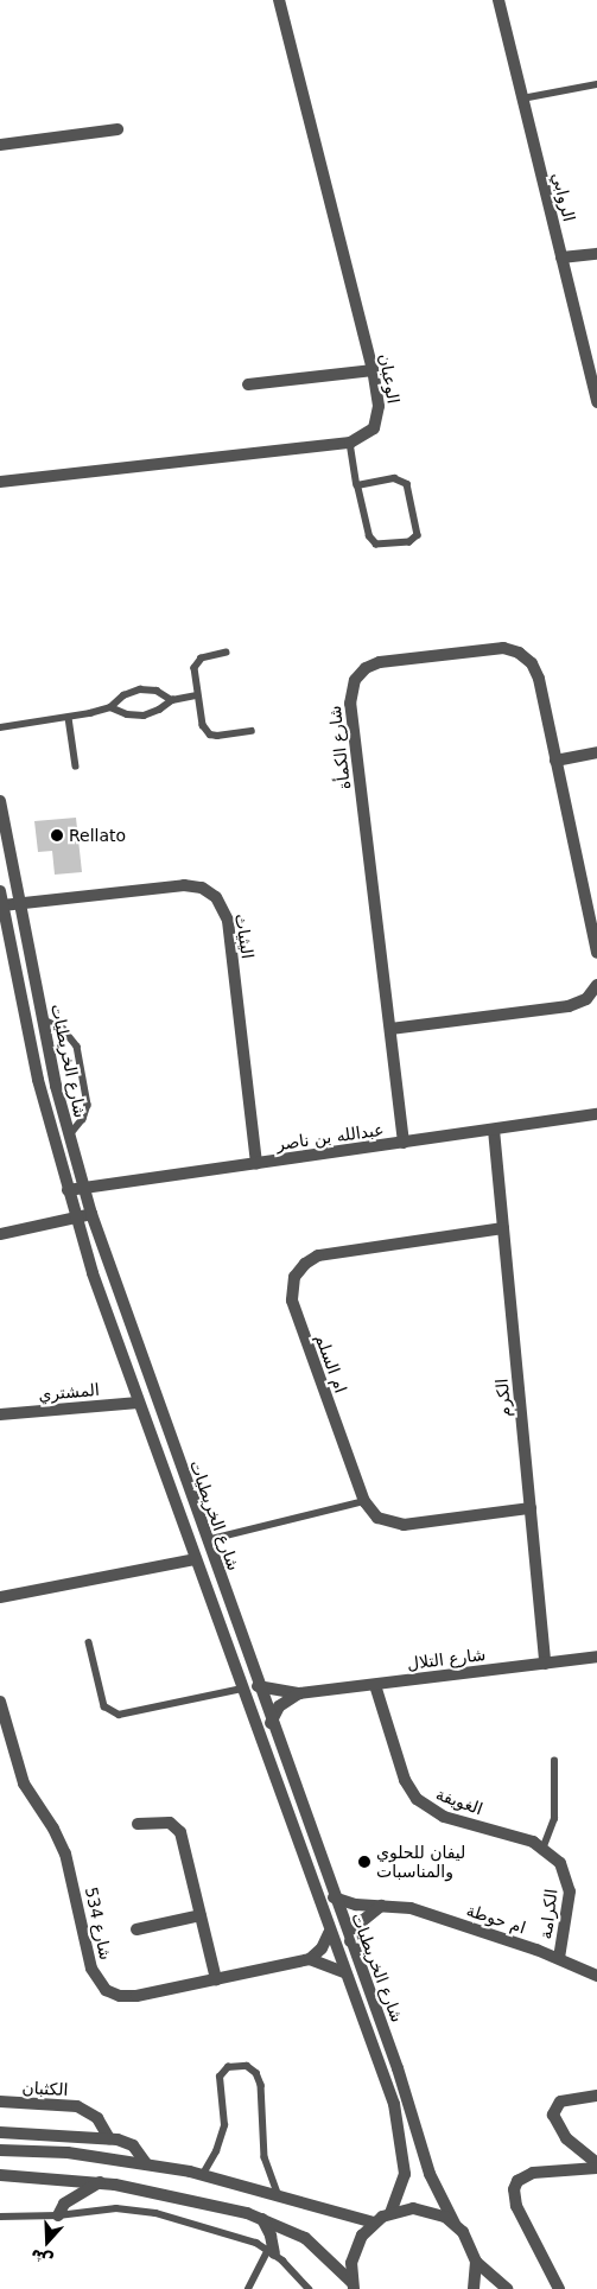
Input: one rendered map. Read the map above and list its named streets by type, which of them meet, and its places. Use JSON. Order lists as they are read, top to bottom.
{
  "streets": {
    "street": [
      "الروابي",
      "الوعبان",
      "شارع الكمأة",
      "اليثياث",
      "شارع الخريطيات",
      "عبدالله بن ناصر",
      "ام السلم",
      "المشتري",
      "الكرم",
      "شارع التلال",
      "الغويفة",
      "الكرامة",
      "ام حوطة",
      "شارع 534",
      "الكثبان"
    ]
  },
  "crossings": [
    ["شارع الكمأة", "عبدالله بن ناصر"],
    ["اليثياث", "شارع الخريطيات"],
    ["اليثياث", "عبدالله بن ناصر"],
    ["شارع الخريطيات", "عبدالله بن ناصر"],
    ["شارع الخريطيات", "المشتري"],
    ["شارع الخريطيات", "ام حوطة"],
    ["عبدالله بن ناصر", "الكرم"],
    ["ام السلم", "الكرم"],
    ["الكرم", "شارع التلال"],
    ["شارع التلال", "الغويفة"],
    ["الغويفة", "الكرامة"],
    ["الكرامة", "ام حوطة"]
  ],
  "places": ["Rellato", "ليفان للحلوي والمناسبات"],
  "north": "bottom"
}
